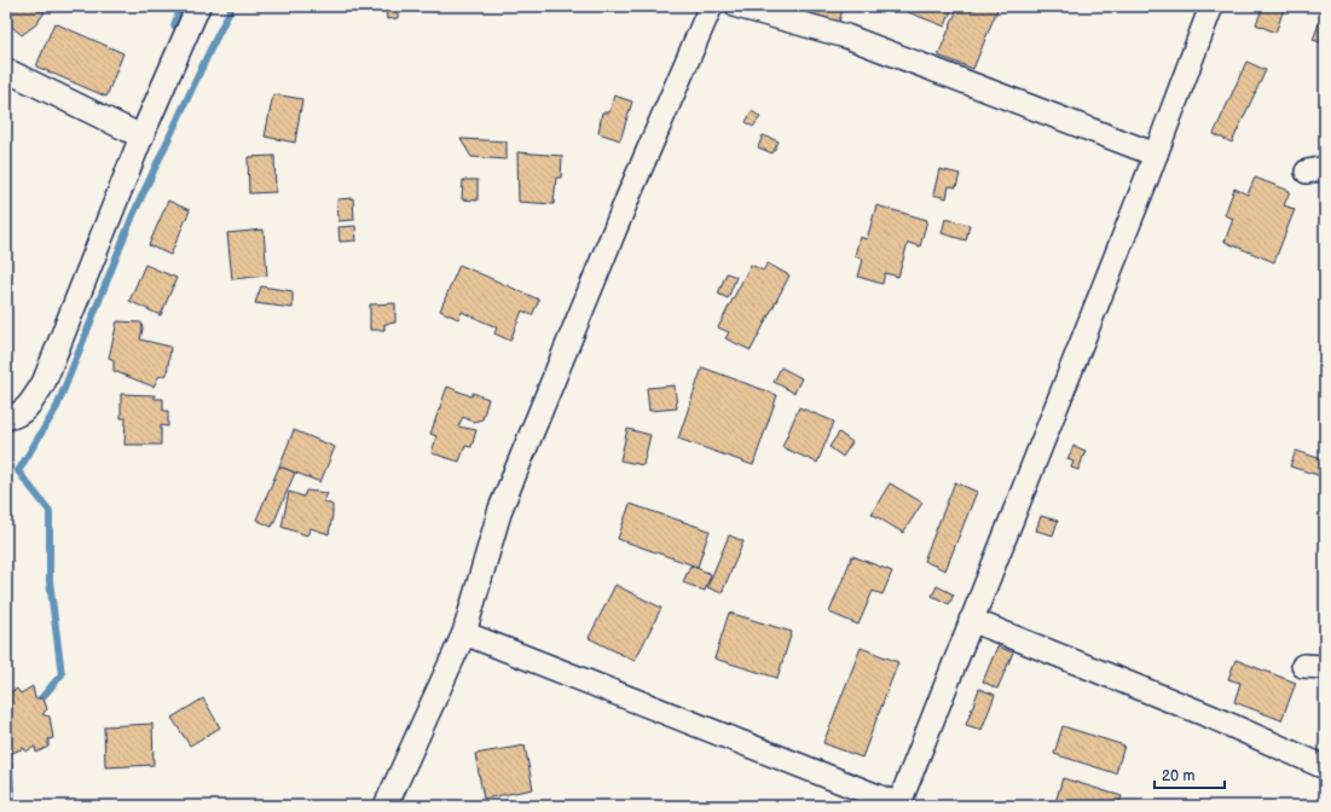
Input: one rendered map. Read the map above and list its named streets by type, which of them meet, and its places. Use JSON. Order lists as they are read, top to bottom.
{
  "scale_bar": "20 m"
}
